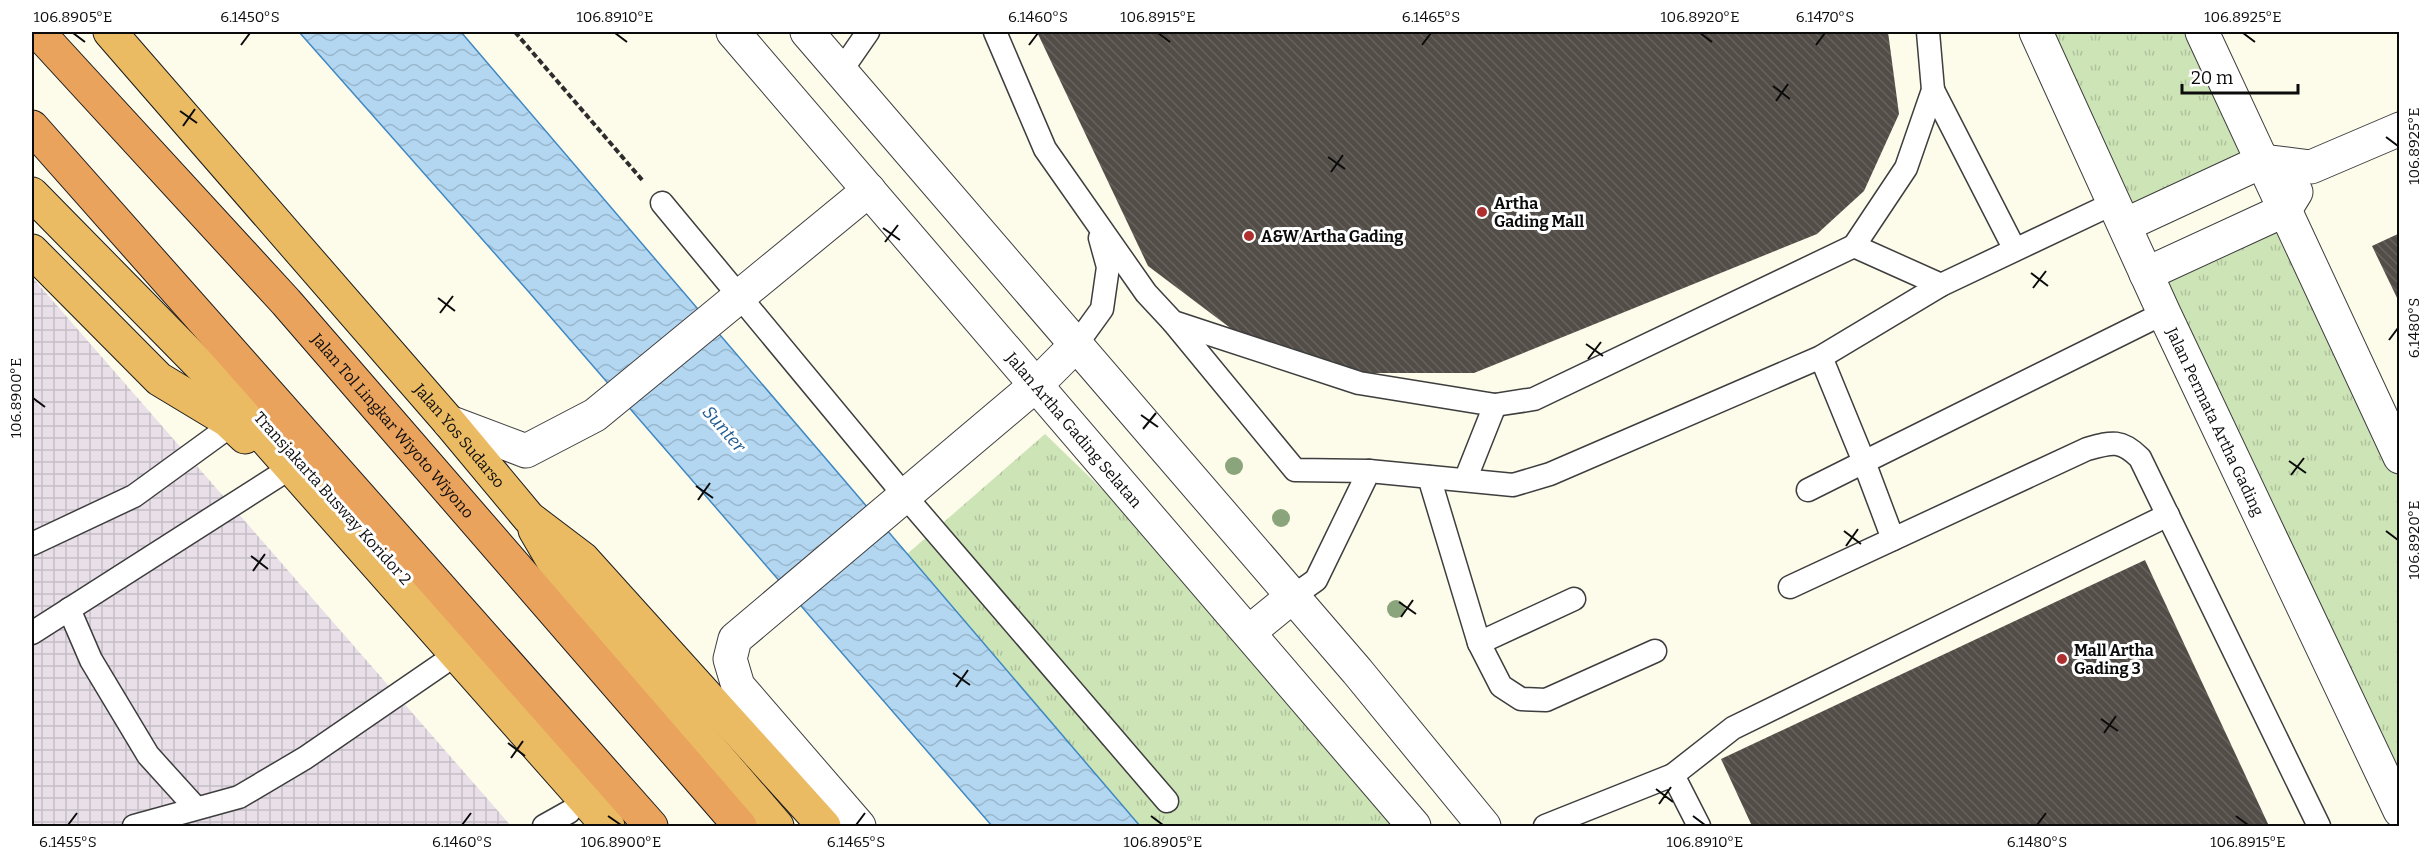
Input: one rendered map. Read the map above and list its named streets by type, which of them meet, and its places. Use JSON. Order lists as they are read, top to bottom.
{
  "streets": {
    "highway": ["Jalan Tol Lingkar Wiyoto Wiyono", "Jalan Yos Sudarso"],
    "street": ["Jalan Permata Artha Gading", "Jalan Artha Gading Selatan"],
    "lane": ["Transjakarta Busway Koridor 2"]
  },
  "water": ["Sunter"],
  "places": ["Artha Gading Mall", "A&W Artha Gading", "Mall Artha Gading 3"],
  "scale_bar": "20 m",
  "coordinates": [
    "106.8905°E",
    "6.1450°S",
    "106.8910°E",
    "6.1460°S",
    "106.8915°E",
    "6.1465°S",
    "106.8920°E",
    "6.1470°S",
    "106.8925°E",
    "6.1480°S",
    "106.8900°E",
    "6.1455°S"
  ]
}
